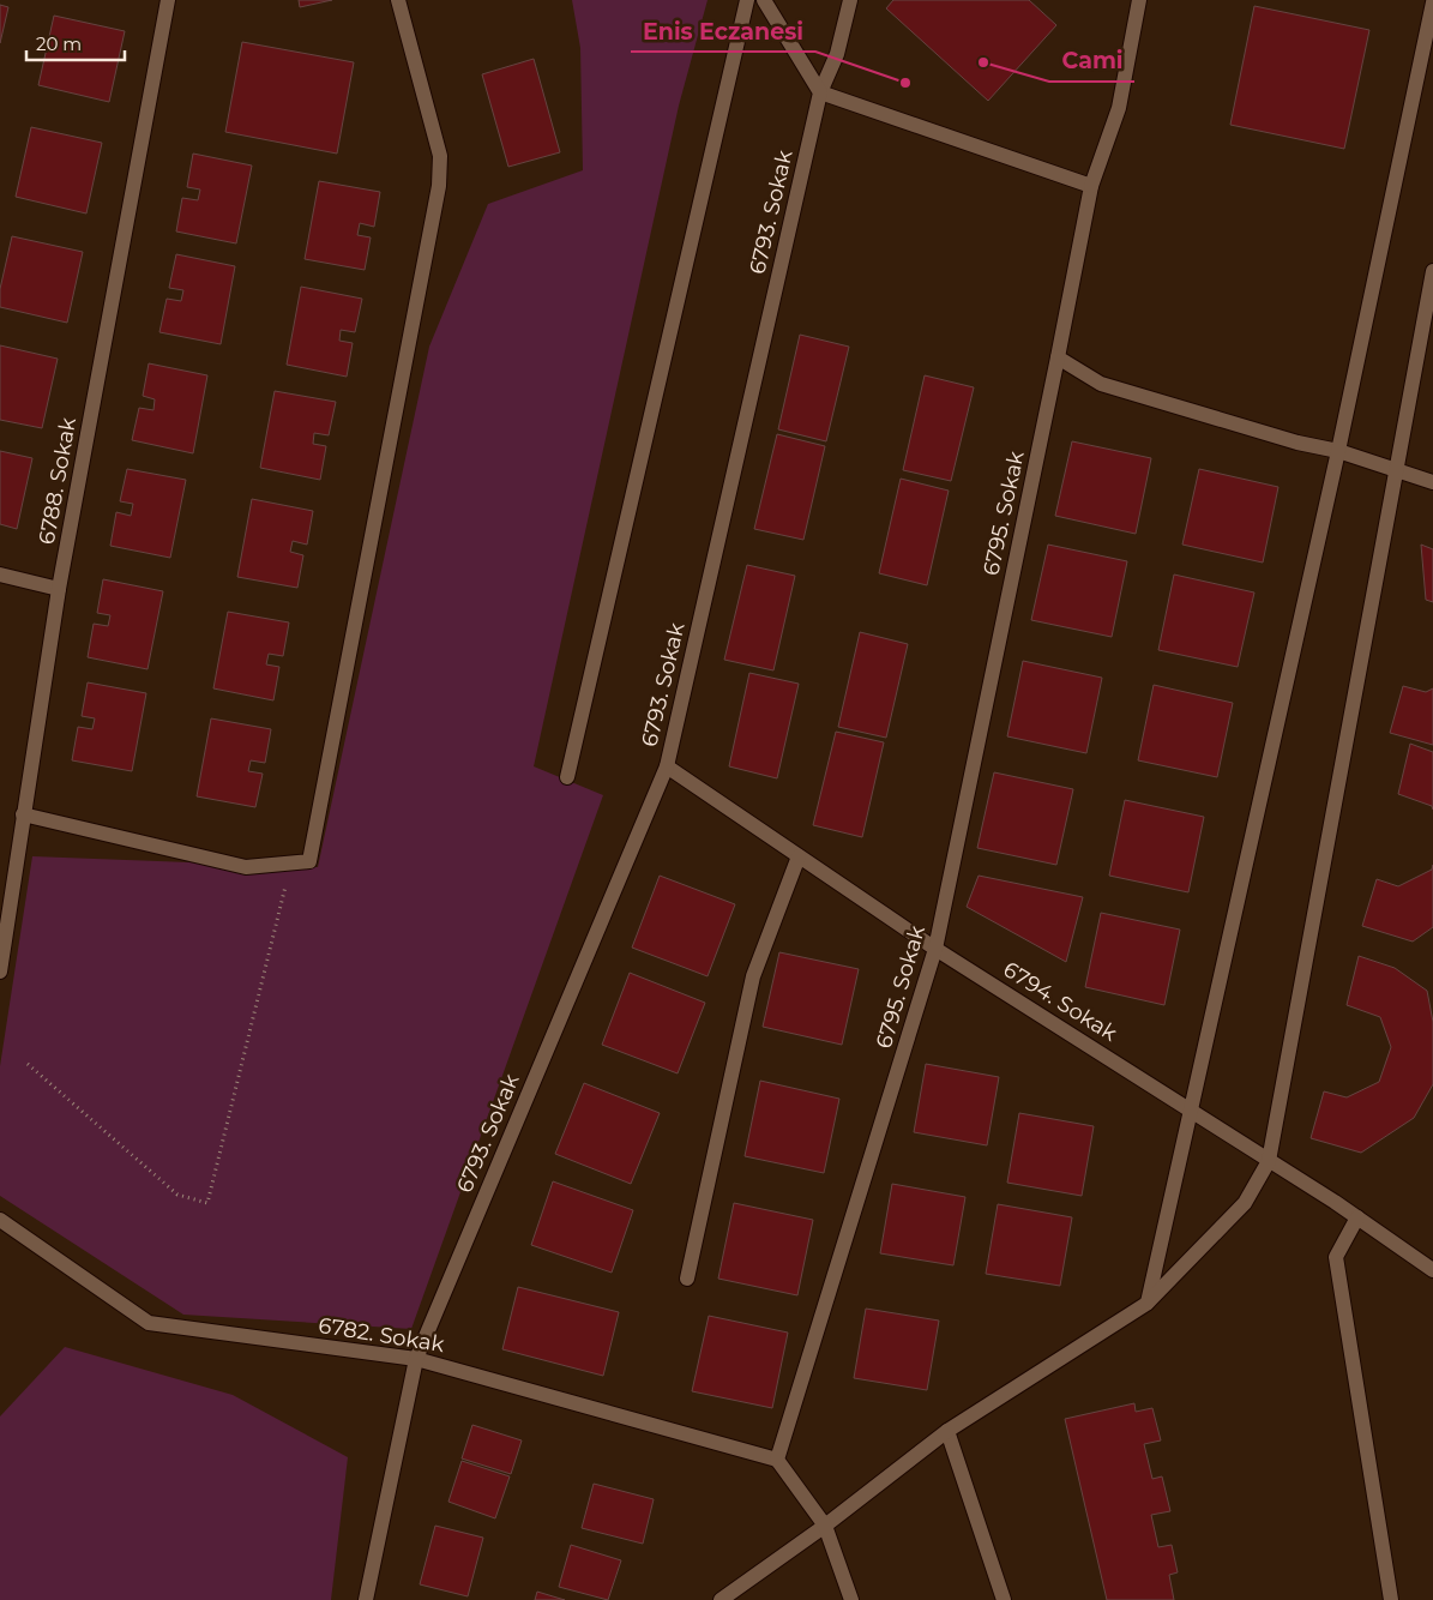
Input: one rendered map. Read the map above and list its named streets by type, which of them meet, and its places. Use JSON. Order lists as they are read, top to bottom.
{
  "streets": {
    "street": [
      "6793. Sokak",
      "6788. Sokak",
      "6795. Sokak",
      "6794. Sokak",
      "6782. Sokak"
    ]
  },
  "crossings": [
    ["6793. Sokak", "6794. Sokak"],
    ["6793. Sokak", "6782. Sokak"],
    ["6795. Sokak", "6794. Sokak"],
    ["6795. Sokak", "6782. Sokak"]
  ],
  "places": ["Cami", "Enis Eczanesi"],
  "scale_bar": "20 m"
}
